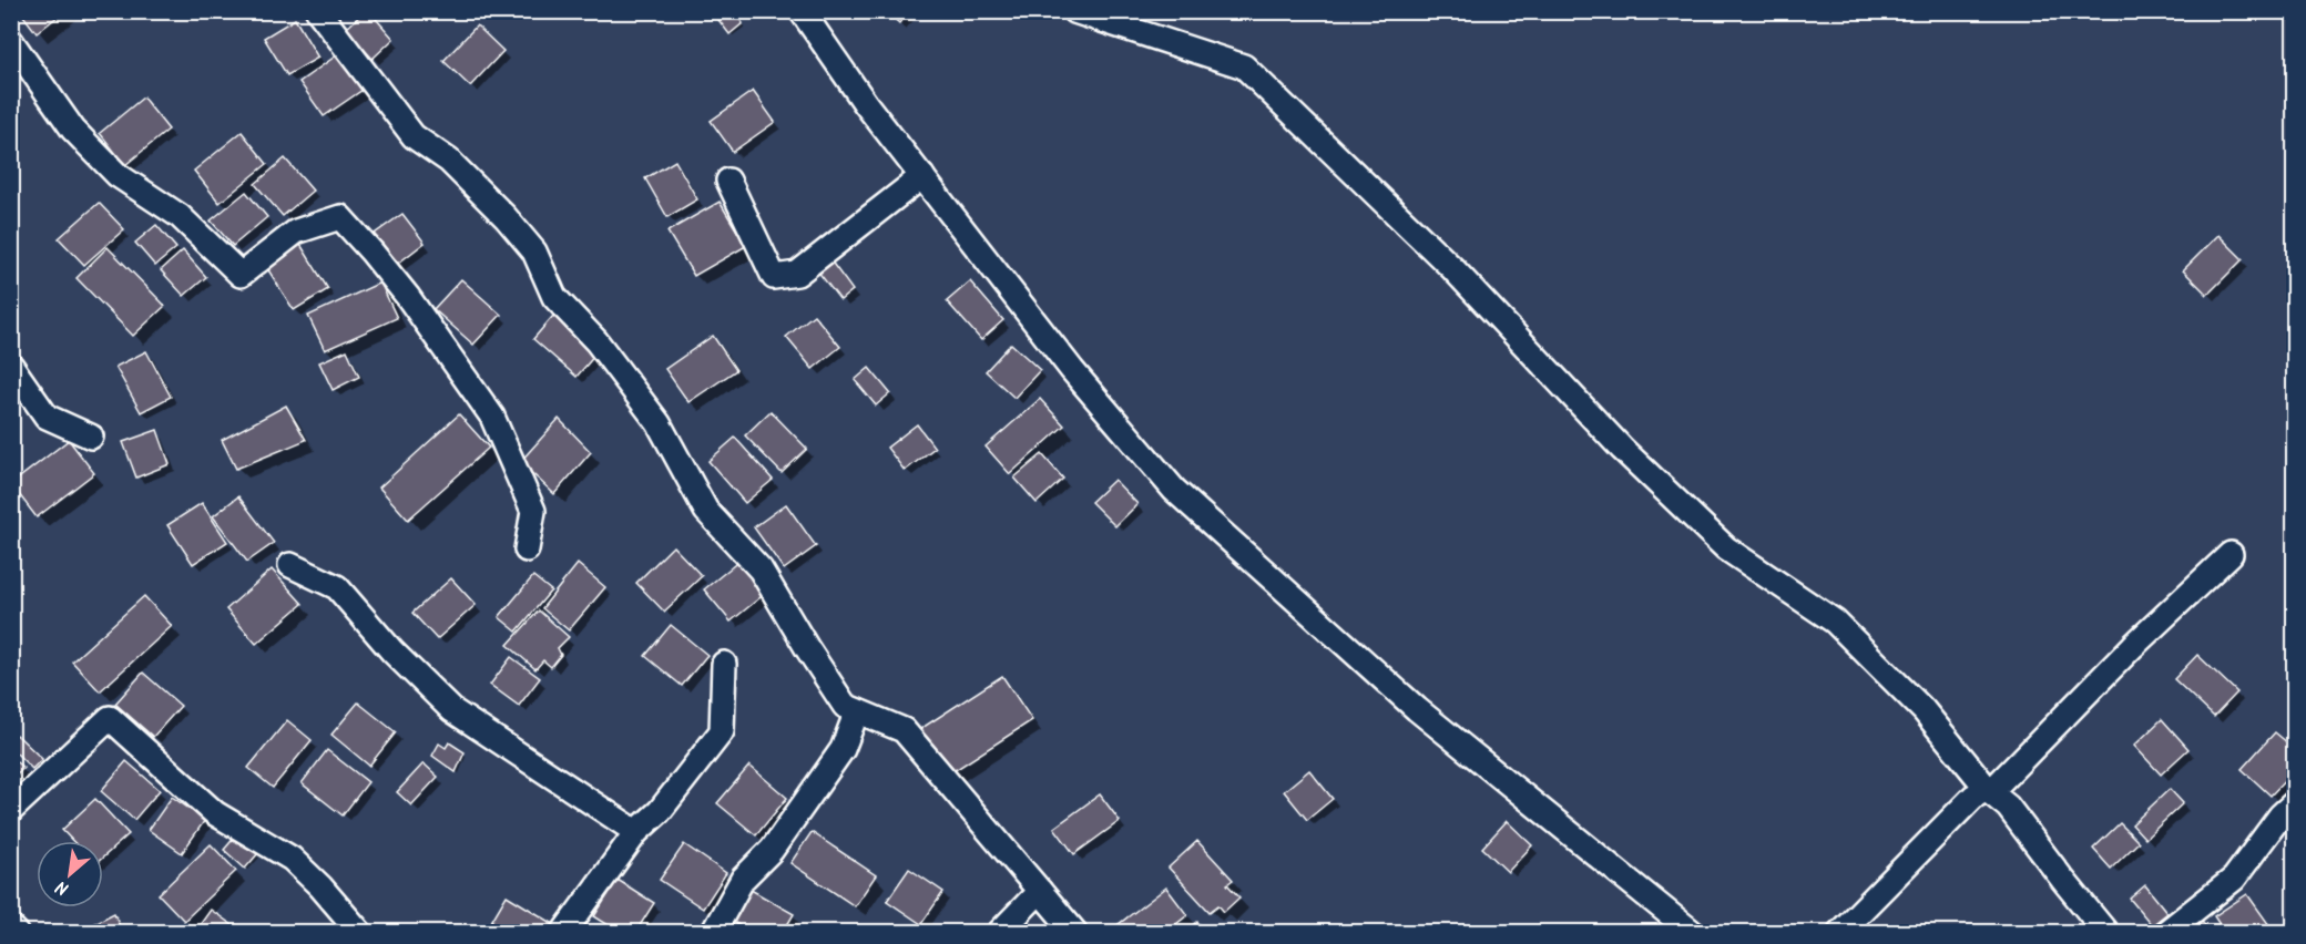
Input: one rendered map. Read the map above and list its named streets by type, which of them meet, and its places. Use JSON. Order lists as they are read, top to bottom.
{
  "north": "bottom left"
}
